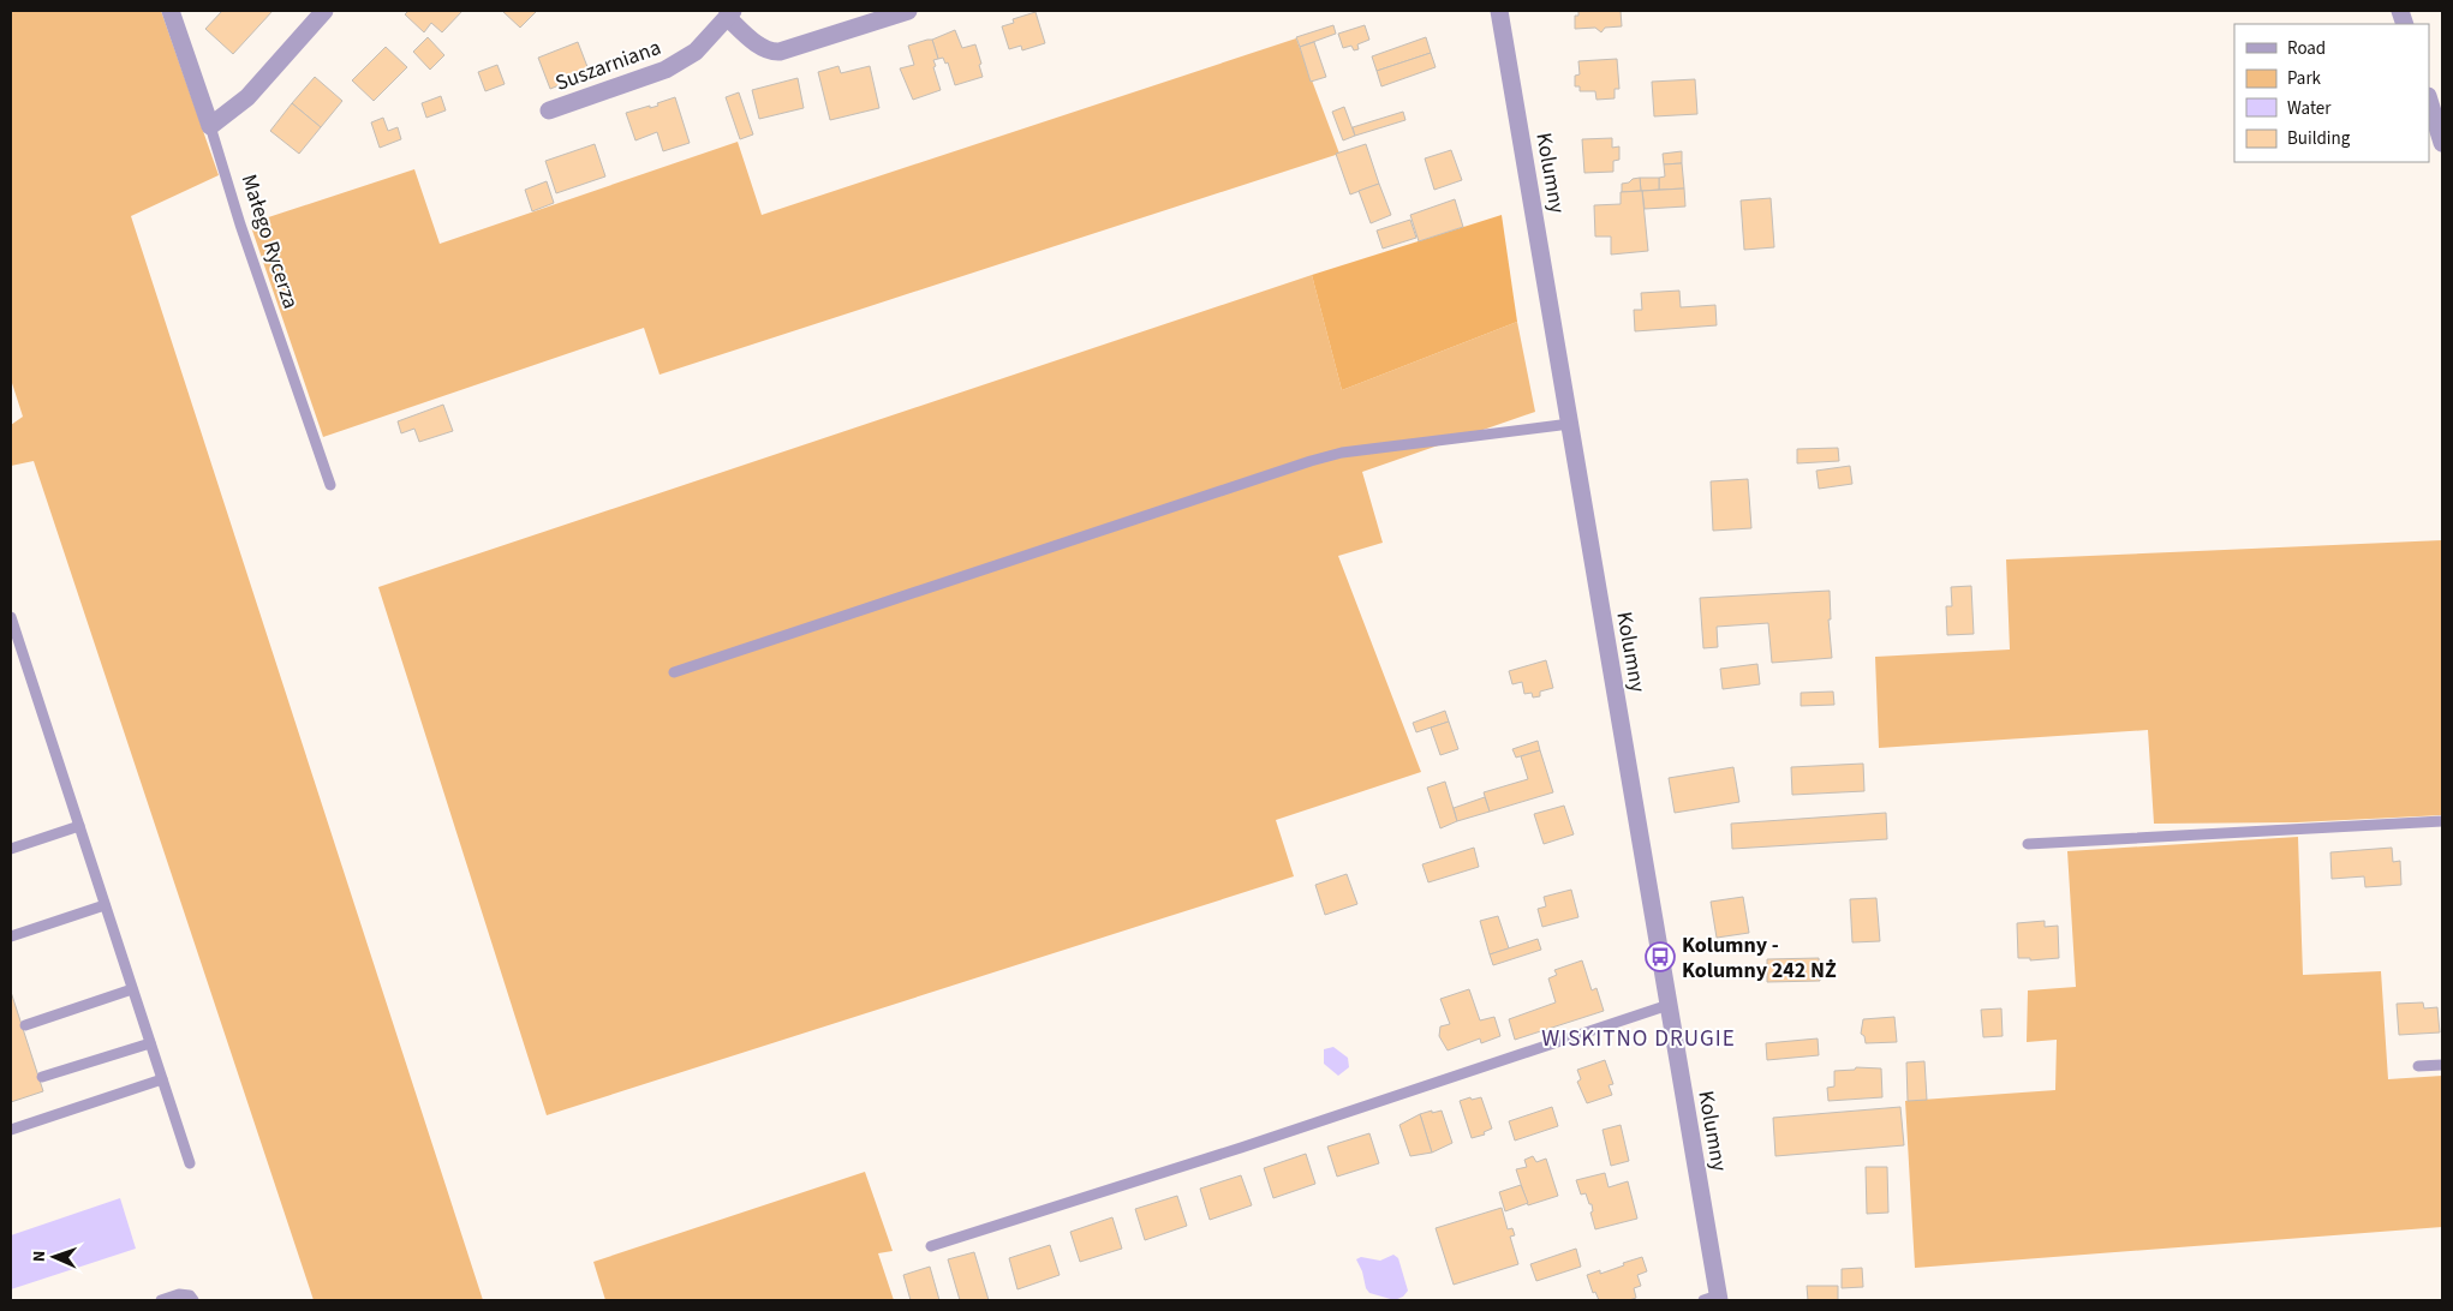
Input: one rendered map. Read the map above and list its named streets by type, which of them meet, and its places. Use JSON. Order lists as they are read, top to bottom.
{
  "streets": {
    "street": ["Suszarniana", "Kolumny", "Małego Rycerza"]
  },
  "districts": ["WISKITNO DRUGIE"],
  "places": {
    "bus stop": ["Kolumny - Kolumny 242 NŻ"]
  },
  "legend": [
    "Road",
    "Park",
    "Water",
    "Building"
  ],
  "north": "left"
}
